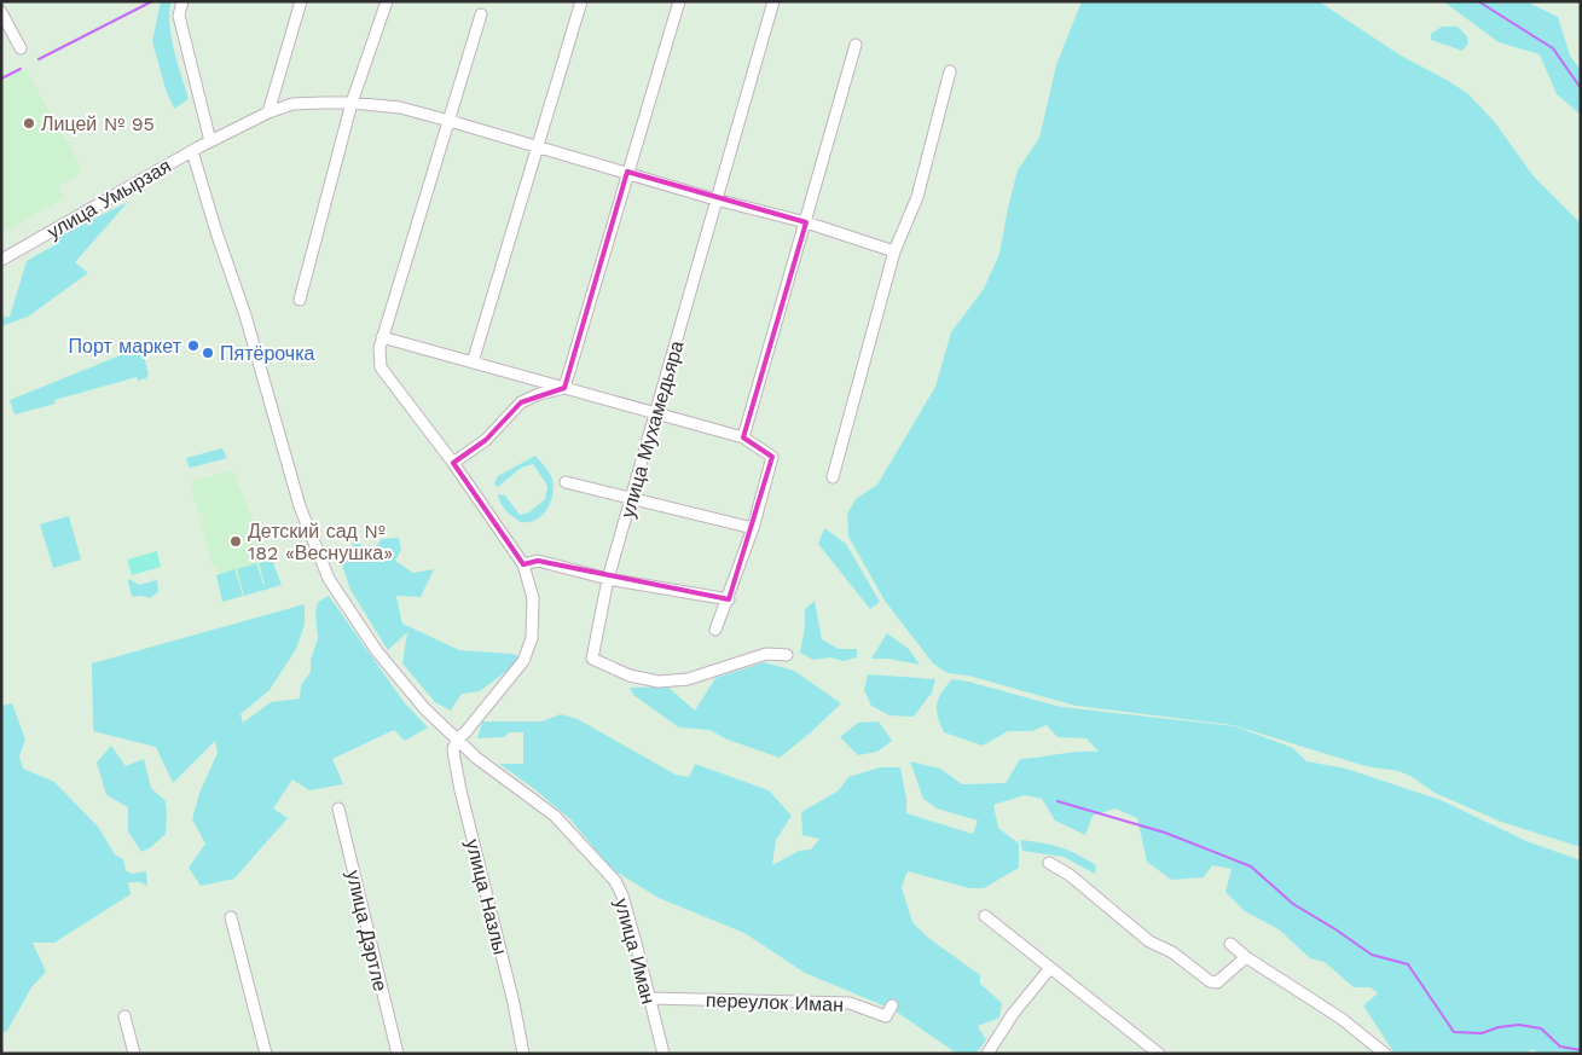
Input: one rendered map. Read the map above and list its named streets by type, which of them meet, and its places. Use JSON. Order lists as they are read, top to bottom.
{
  "streets": {
    "street": [
      "улица Умырзая",
      "улица Мухамедьяра",
      "улица Назлы",
      "улица Дэртле",
      "улица Иман",
      "переулок Иман"
    ]
  },
  "crossings": [
    ["улица Умырзая", "улица Иман"],
    ["улица Назлы", "улица Иман"],
    ["улица Иман", "переулок Иман"]
  ],
  "places": [
    "Лицей № 95",
    "Порт маркет",
    "Пятёрочка",
    "Детский сад № 182 «Веснушка»"
  ]
}
